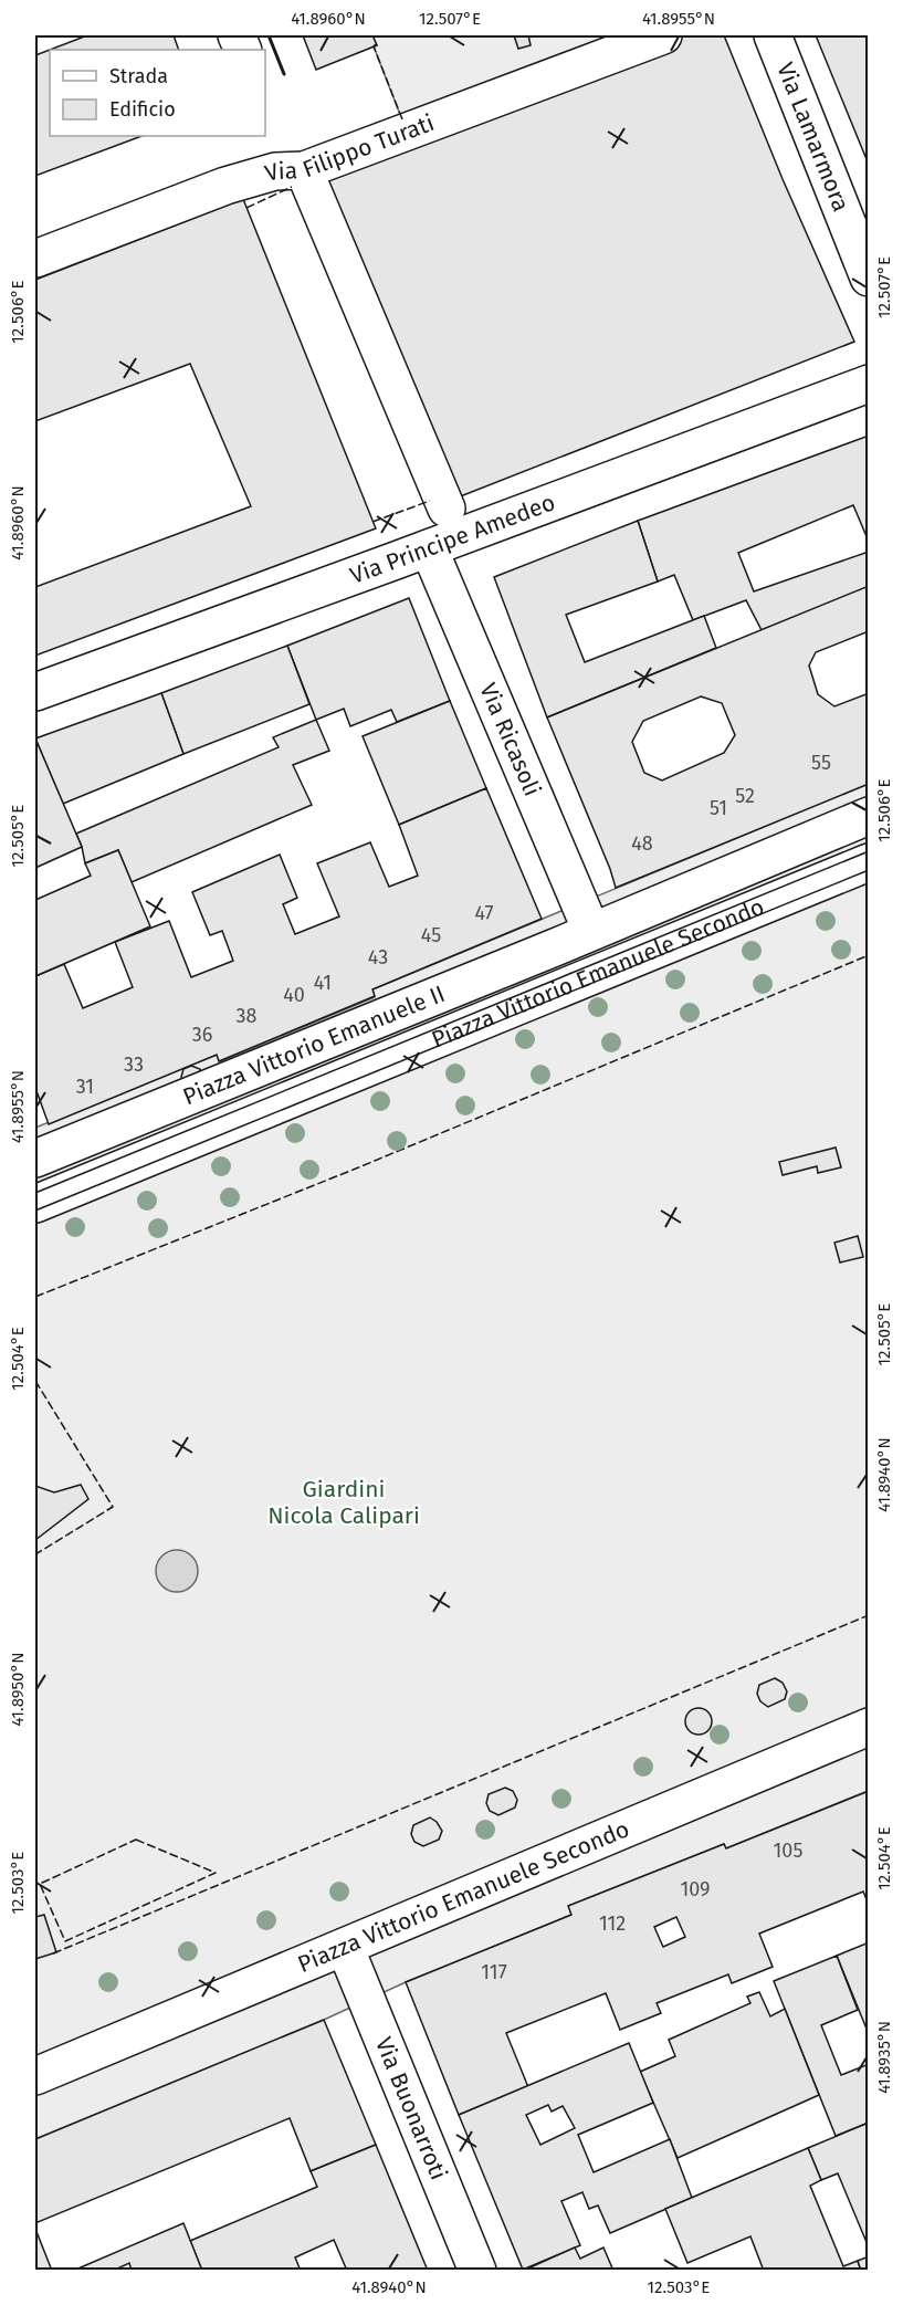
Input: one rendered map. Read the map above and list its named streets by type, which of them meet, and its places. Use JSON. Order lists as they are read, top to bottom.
{
  "streets": {
    "street": [
      "Via Lamarmora",
      "Via Filippo Turati",
      "Via Principe Amedeo",
      "Via Ricasoli",
      "Piazza Vittorio Emanuele Secondo",
      "Piazza Vittorio Emanuele II",
      "Via Buonarroti"
    ]
  },
  "crossings": [
    ["Via Principe Amedeo", "Via Ricasoli"],
    ["Via Ricasoli", "Piazza Vittorio Emanuele Secondo"],
    ["Via Ricasoli", "Piazza Vittorio Emanuele II"],
    ["Piazza Vittorio Emanuele Secondo", "Piazza Vittorio Emanuele II"],
    ["Piazza Vittorio Emanuele Secondo", "Via Buonarroti"]
  ],
  "parks": ["Giardini Nicola Calipari"],
  "house_numbers": [
    "55",
    "52",
    "51",
    "48",
    "47",
    "45",
    "43",
    "41",
    "40",
    "38",
    "36",
    "33",
    "31",
    "105",
    "109",
    "112",
    "117"
  ],
  "legend": ["Strada", "Edificio"],
  "coordinates": [
    "41.8960°N",
    "12.507°E",
    "41.8955°N",
    "12.506°E",
    "12.505°E",
    "12.504°E",
    "41.8940°N",
    "41.8950°N",
    "12.503°E",
    "41.8935°N"
  ]
}
